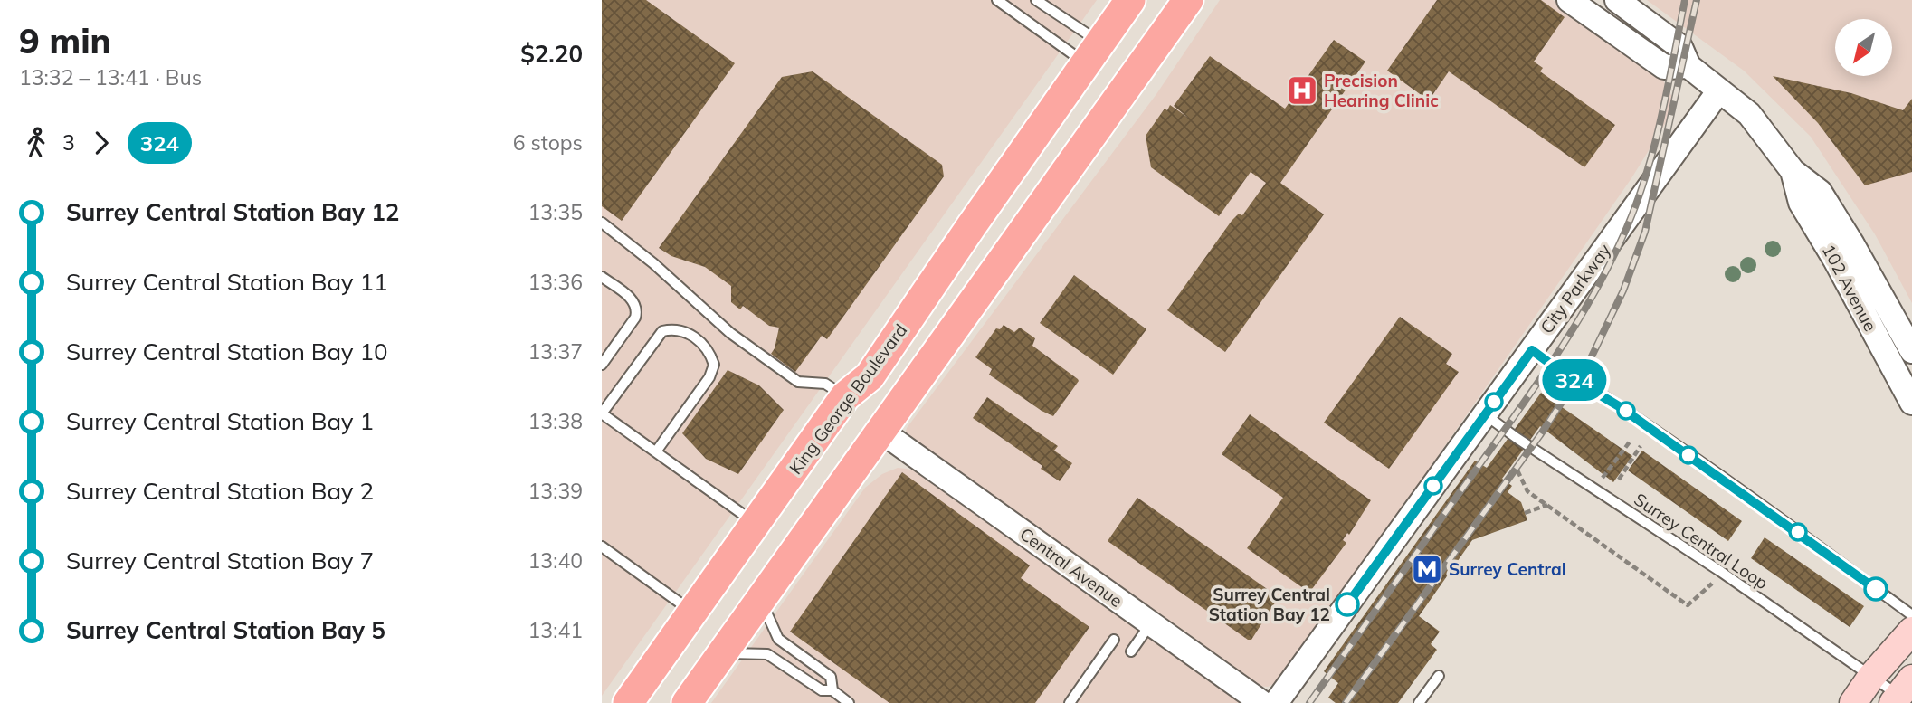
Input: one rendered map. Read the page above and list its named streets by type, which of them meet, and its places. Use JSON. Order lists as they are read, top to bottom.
{
  "streets": {
    "main road": ["King George Boulevard"],
    "street": ["102 Avenue", "City Parkway", "Central Avenue"],
    "lane": ["Surrey Central Loop"]
  },
  "crossings": [
    ["102 Avenue", "City Parkway"],
    ["City Parkway", "Surrey Central Loop"]
  ],
  "places": {
    "hospital": ["Precision Hearing Clinic"],
    "metro station": ["Surrey Central"],
    "other": ["Surrey Central Station Bay 12"]
  },
  "lines": ["bus line 324"],
  "north": "bottom left",
  "page": {
    "heading": ["9 min", "13:32 – 13:41 · Bus", "$2.20"],
    "on_map": "324",
    "legs": ["3", "324", "6 stops"],
    "list": [
      {
        "name": "Surrey Central Station Bay 12",
        "value": "13:35"
      },
      {
        "name": "Surrey Central Station Bay 11",
        "value": "13:36"
      },
      {
        "name": "Surrey Central Station Bay 10",
        "value": "13:37"
      },
      {
        "name": "Surrey Central Station Bay 1",
        "value": "13:38"
      },
      {
        "name": "Surrey Central Station Bay 2",
        "value": "13:39"
      },
      {
        "name": "Surrey Central Station Bay 7",
        "value": "13:40"
      },
      {
        "name": "Surrey Central Station Bay 5",
        "value": "13:41"
      }
    ]
  }
}
